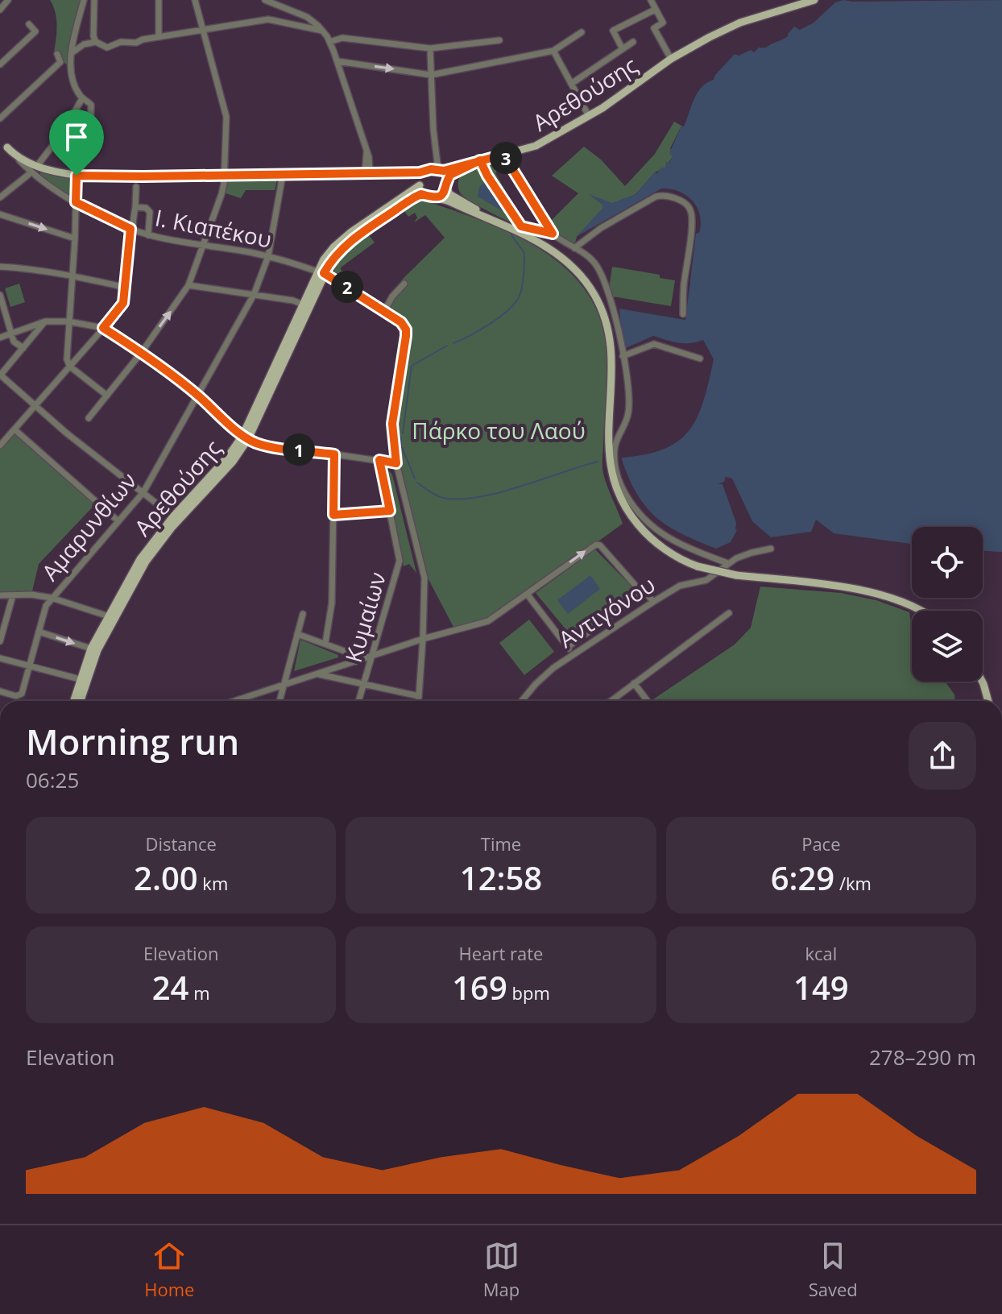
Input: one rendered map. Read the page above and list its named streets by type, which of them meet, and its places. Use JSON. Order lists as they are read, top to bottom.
{
  "streets": {
    "main road": ["Αρεθούσης"],
    "street": [
      "Ι. Κιαπέκου",
      "Αμαρυνθίων",
      "Αντιγόνου",
      "Κυμαίων"
    ]
  },
  "crossings": [
    ["Αρεθούσης", "Ι. Κιαπέκου"],
    ["Ι. Κιαπέκου", "Αμαρυνθίων"]
  ],
  "parks": ["Πάρκο του Λαού"],
  "page": {
    "pins": ["3", "2", "1"],
    "heading": ["Morning run", "06:25"],
    "stats": [
      ["Distance", "2.00 km"],
      ["Time", "12:58"],
      ["Pace", "6:29 /km"],
      ["Elevation", "24 m"],
      ["Heart rate", "169 bpm"],
      ["kcal", "149"]
    ],
    "chart": ["Elevation", "278–290 m"],
    "tabs": ["Home", "Map", "Saved"]
  }
}
